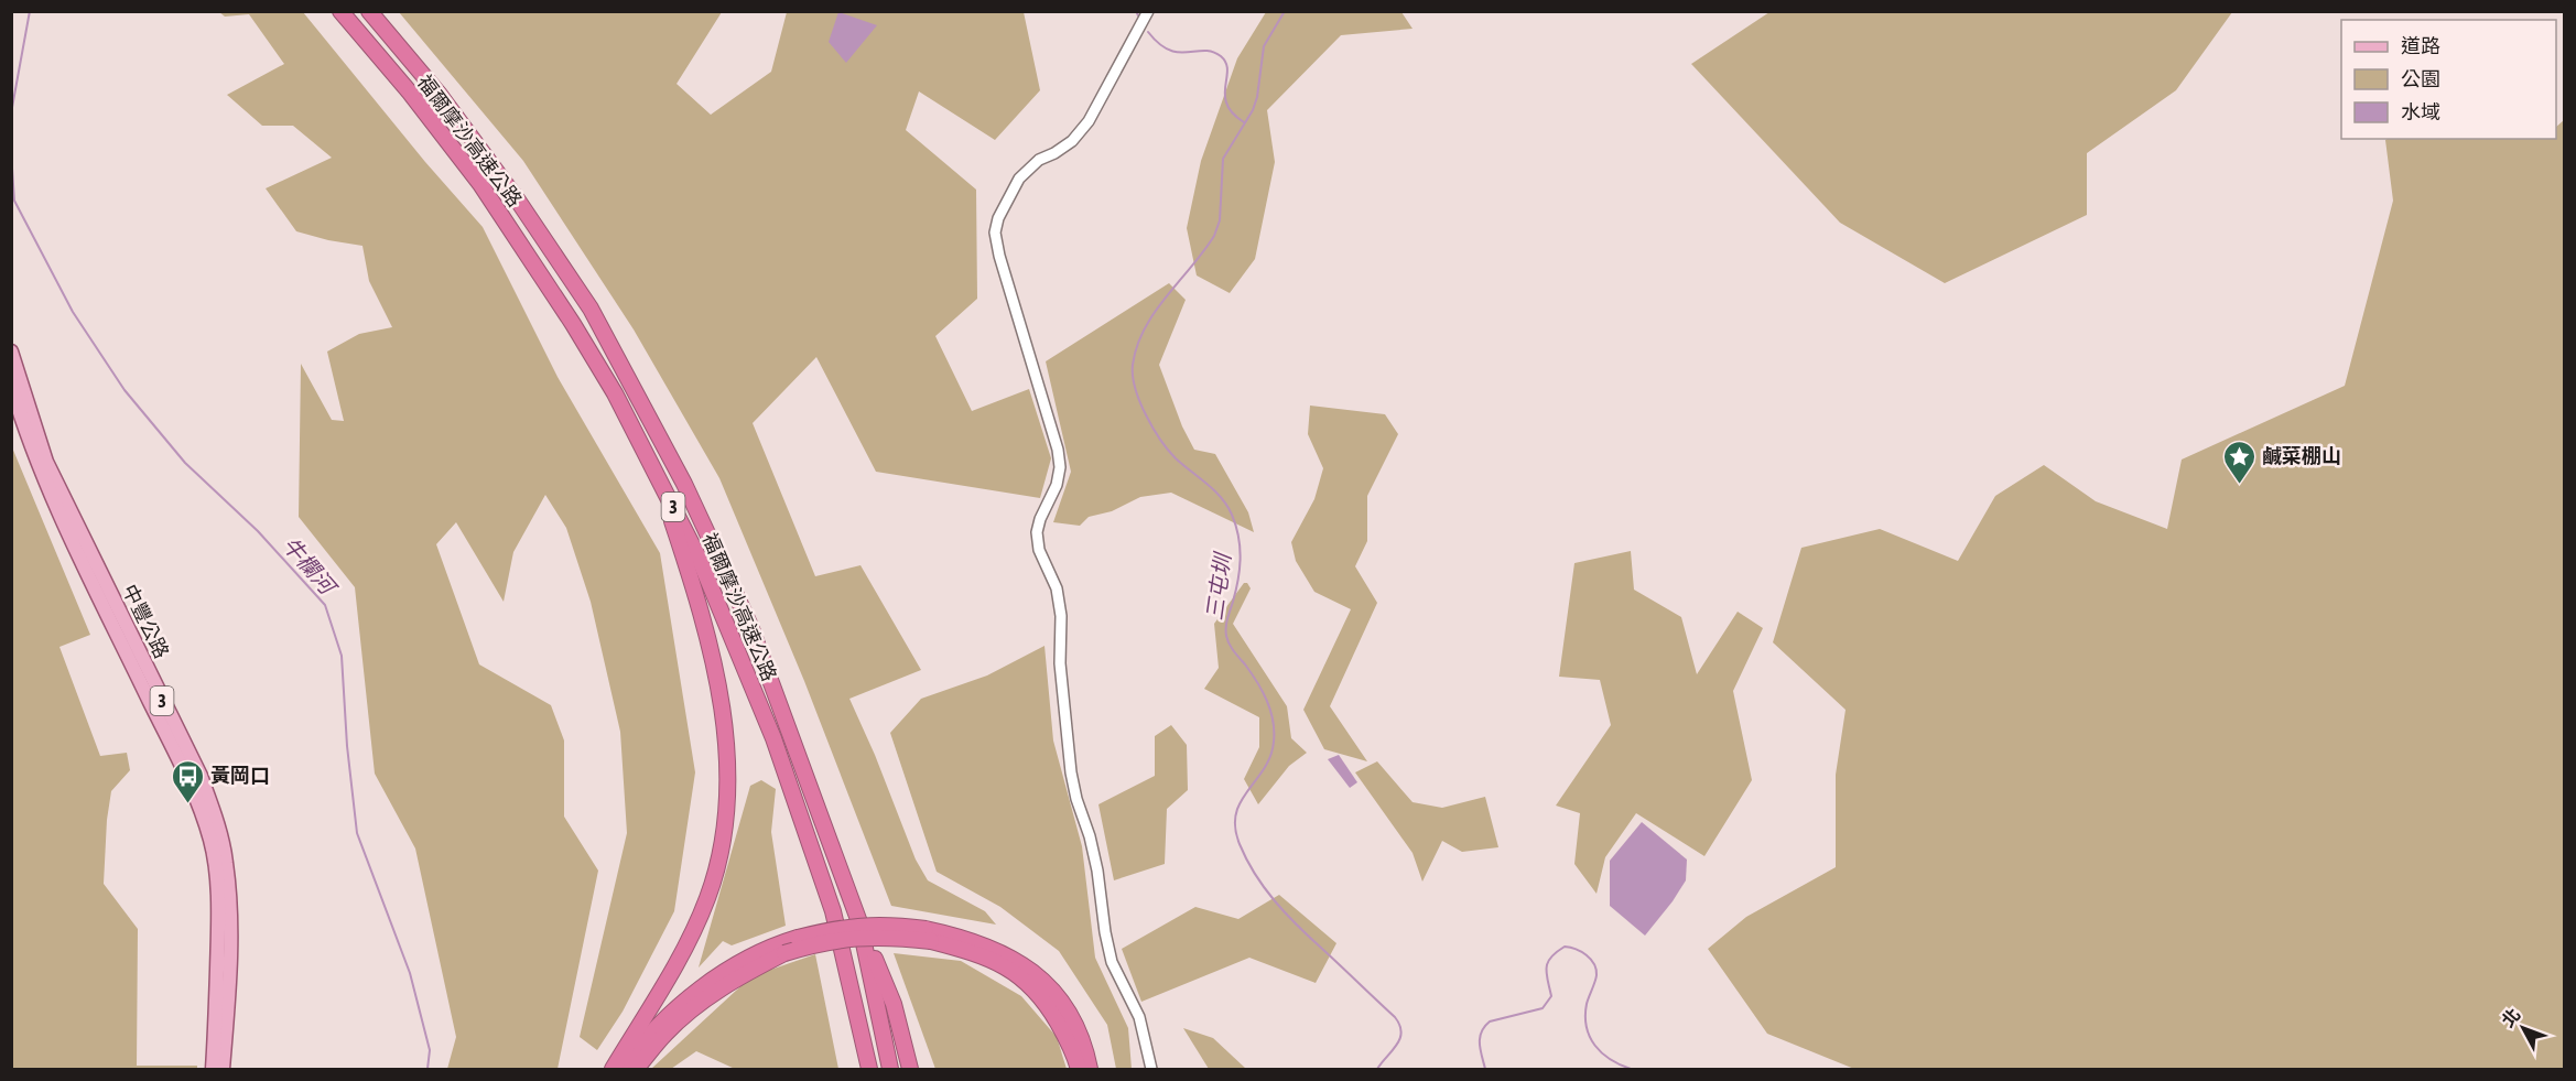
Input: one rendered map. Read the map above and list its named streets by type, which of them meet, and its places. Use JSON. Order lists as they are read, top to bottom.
{
  "streets": {
    "highway": ["福爾摩沙高速公路", "3"],
    "main road": ["中豐公路"]
  },
  "water": ["牛欄河", "三屯圳"],
  "places": {
    "place": ["鹹菜棚山"],
    "bus stop": ["黃岡口"]
  },
  "legend": ["道路", "公園", "水域"],
  "north": "top left"
}
